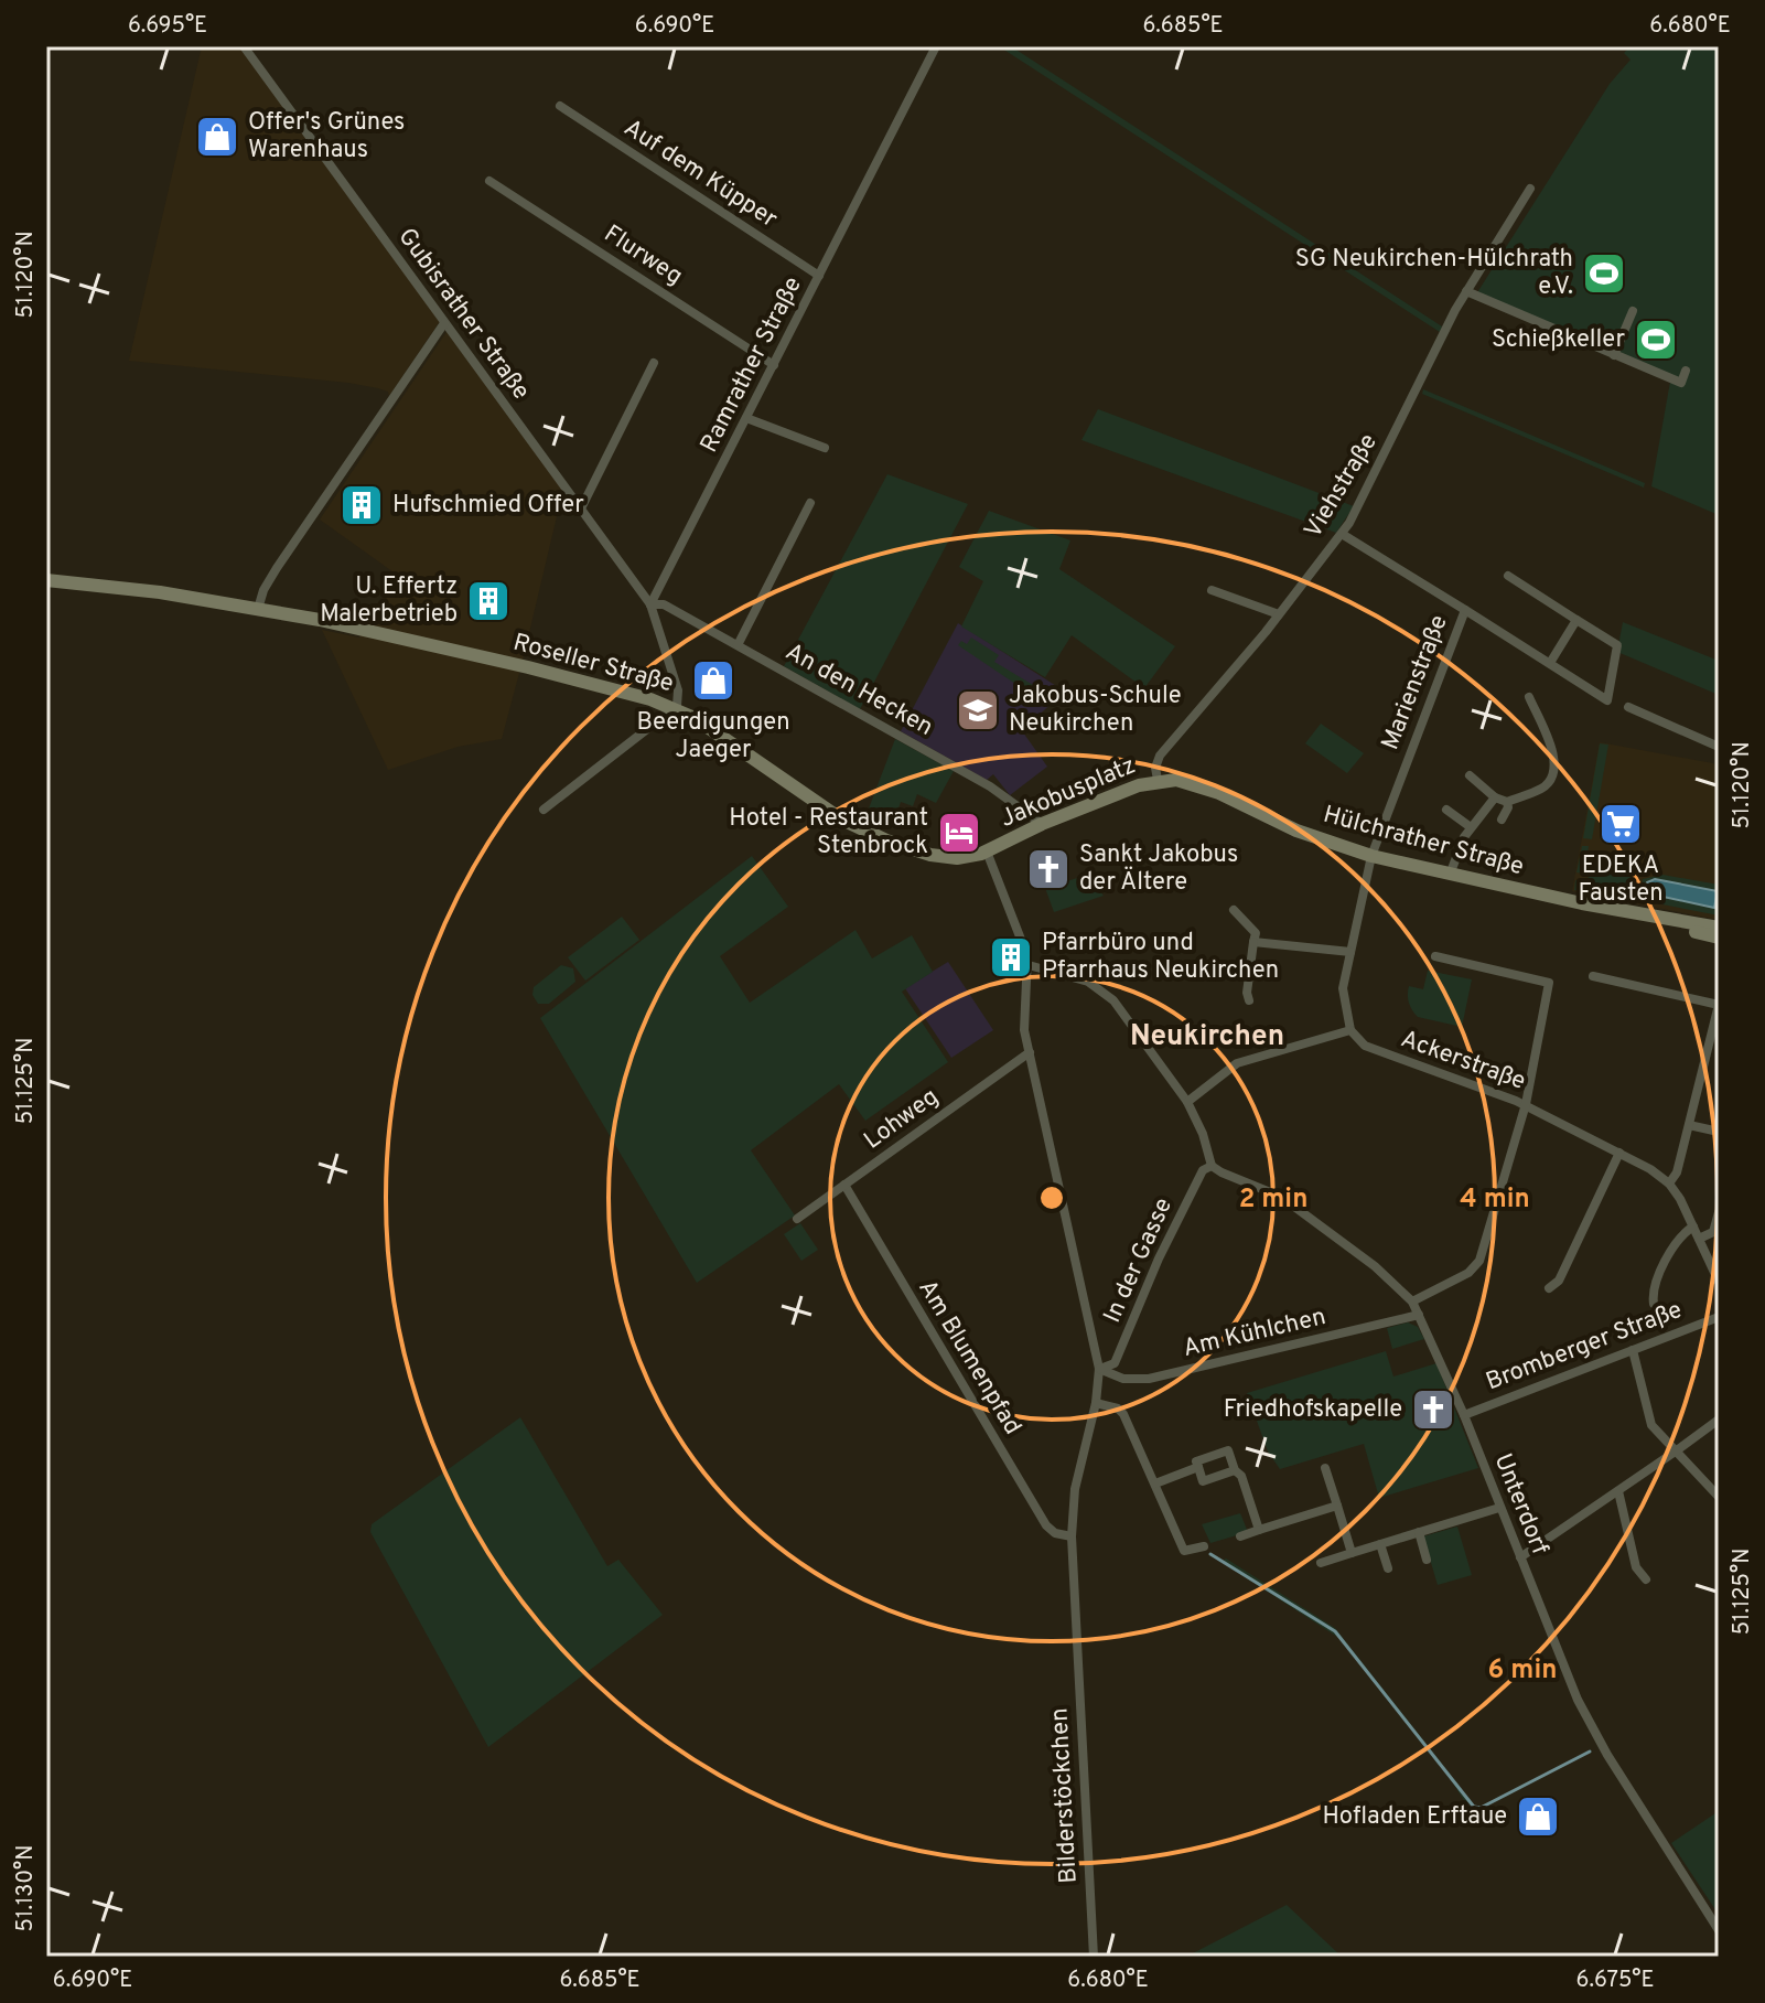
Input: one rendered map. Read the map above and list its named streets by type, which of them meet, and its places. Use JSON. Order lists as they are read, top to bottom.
{
  "streets": {
    "street": [
      "Auf dem Küpper",
      "Flurweg",
      "Gubisrather Straße",
      "Ramrather Straße",
      "Viehstraße",
      "Roseller Straße",
      "Marienstraße",
      "An den Hecken",
      "Jakobusplatz",
      "Hülchrather Straße",
      "Ackerstraße",
      "Lohweg",
      "In der Gasse",
      "Am Kühlchen",
      "Bromberger Straße",
      "Am Blumenpfad",
      "Unterdorf",
      "Bilderstöckchen"
    ]
  },
  "crossings": [
    ["Auf dem Küpper", "Ramrather Straße"],
    ["Flurweg", "Ramrather Straße"],
    ["Gubisrather Straße", "Ramrather Straße"],
    ["Gubisrather Straße", "An den Hecken"],
    ["Ramrather Straße", "An den Hecken"],
    ["Viehstraße", "Marienstraße"],
    ["Viehstraße", "Jakobusplatz"],
    ["Viehstraße", "Hülchrather Straße"],
    ["Roseller Straße", "Jakobusplatz"],
    ["Marienstraße", "Hülchrather Straße"],
    ["Marienstraße", "Ackerstraße"],
    ["An den Hecken", "Jakobusplatz"],
    ["Jakobusplatz", "Hülchrather Straße"],
    ["Jakobusplatz", "Lohweg"],
    ["Jakobusplatz", "In der Gasse"],
    ["Jakobusplatz", "Am Kühlchen"],
    ["Jakobusplatz", "Bilderstöckchen"],
    ["Lohweg", "Am Blumenpfad"],
    ["In der Gasse", "Am Kühlchen"],
    ["In der Gasse", "Unterdorf"],
    ["In der Gasse", "Bilderstöckchen"],
    ["Am Kühlchen", "Unterdorf"],
    ["Am Kühlchen", "Bilderstöckchen"],
    ["Bromberger Straße", "Unterdorf"],
    ["Am Blumenpfad", "Bilderstöckchen"]
  ],
  "districts": ["Neukirchen"],
  "places": {
    "shop": ["Offer's Grünes Warenhaus", "Beerdigungen Jaeger", "Hofladen Erftaue"],
    "sports": ["SG Neukirchen-Hülchrath e.V.", "Schießkeller"],
    "building": ["Hufschmied Offer", "U. Effertz Malerbetrieb", "Pfarrbüro und Pfarrhaus Neukirchen"],
    "school or university": ["Jakobus-Schule Neukirchen"],
    "supermarket": ["EDEKA Fausten"],
    "hotel": ["Hotel - Restaurant Stenbrock"],
    "church": ["Sankt Jakobus der Ältere", "Friedhofskapelle"]
  },
  "coordinates": [
    "6.695°E",
    "6.690°E",
    "6.685°E",
    "6.680°E",
    "51.120°N",
    "51.125°N",
    "51.130°N",
    "6.675°E"
  ],
  "rings": ["2 min", "4 min", "6 min"]
}
